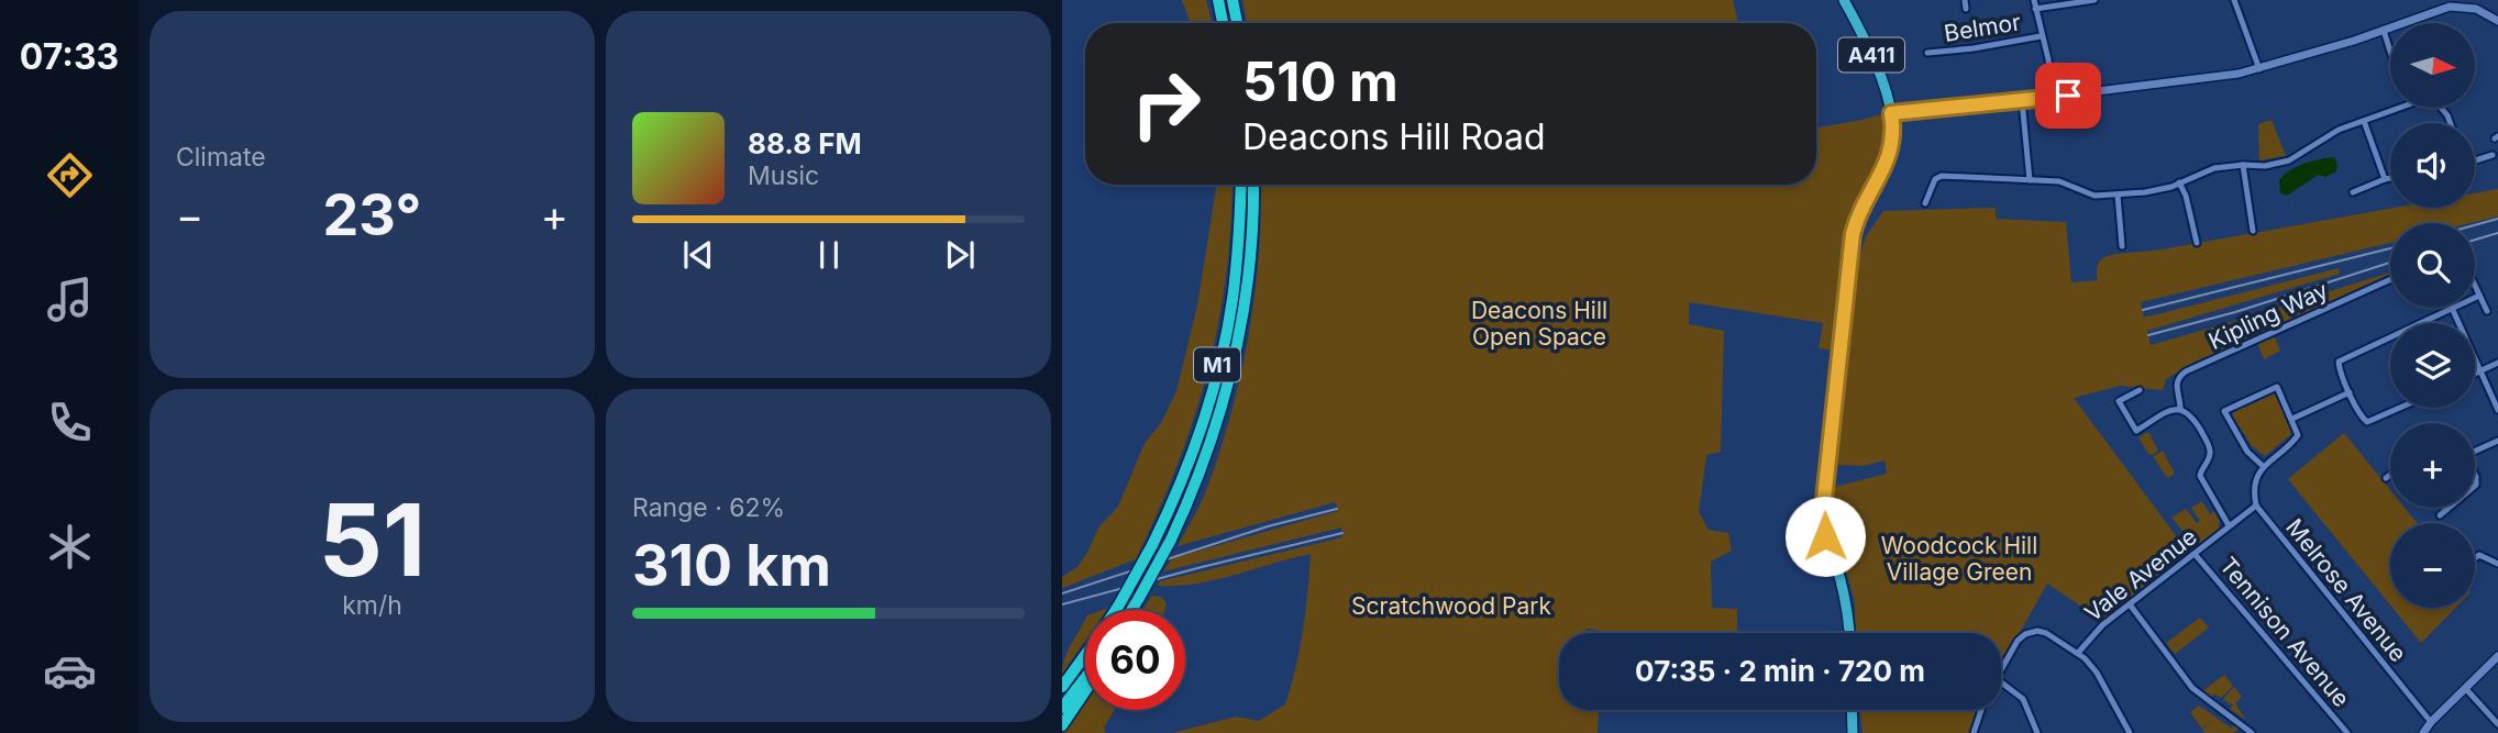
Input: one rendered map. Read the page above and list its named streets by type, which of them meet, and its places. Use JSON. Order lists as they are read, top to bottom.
{
  "streets": {
    "highway": ["M1"],
    "main road": ["A411"],
    "street": [
      "Belmor",
      "Kipling Way",
      "Vale Avenue",
      "Melrose Avenue",
      "Tennison Avenue"
    ]
  },
  "crossings": [
    ["Vale Avenue", "Tennison Avenue"]
  ],
  "parks": ["Deacons Hill Open Space", "Woodcock Hill Village Green", "Scratchwood Park"],
  "north": "right",
  "page": {
    "tabs": "07:33",
    "tile": [
      "Climate",
      ["51", "km/h"],
      ["Range · 62%", "310 km"]
    ],
    "map_buttons": ["+", "−"],
    "turn": ["510 m", "Deacons Hill Road"],
    "song": ["88.8 FM", "Music"],
    "heat": ["−", "23°", "+"],
    "limit": "60",
    "trip": "07:35 · 2 min · 720 m"
  }
}
